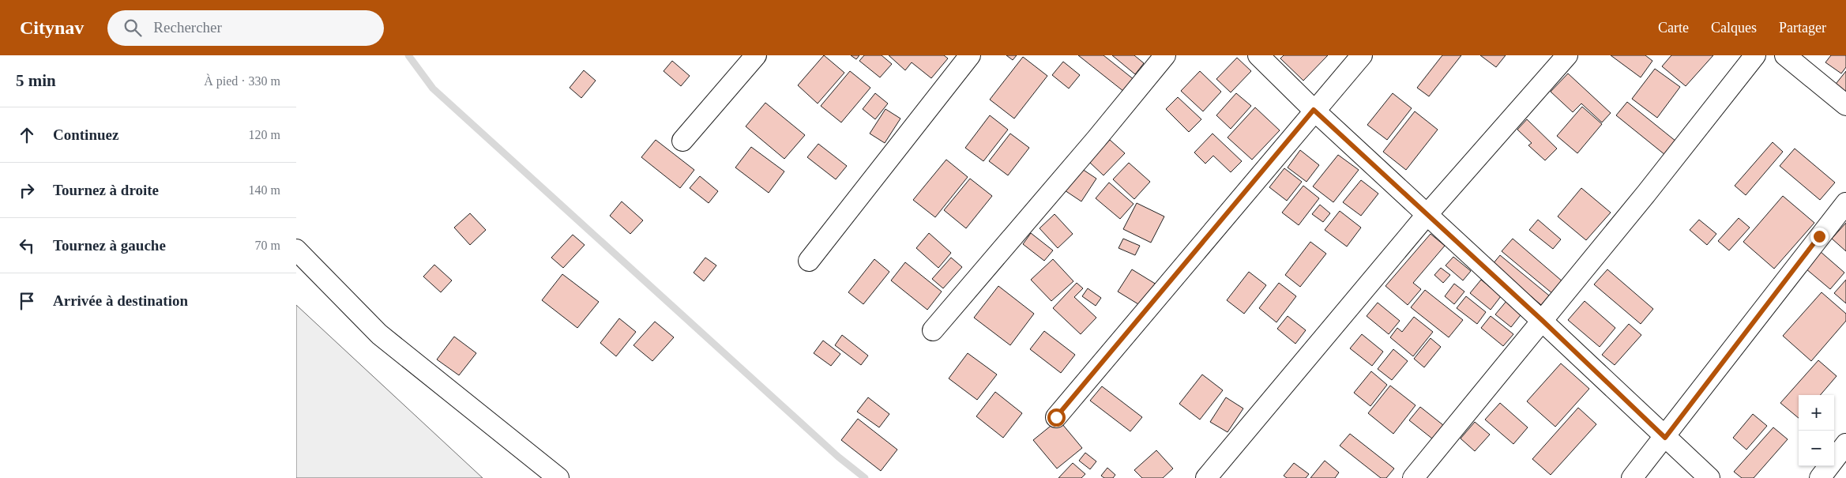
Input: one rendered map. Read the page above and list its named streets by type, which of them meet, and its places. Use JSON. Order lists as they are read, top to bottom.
{
  "page": {
    "header": "Citynav",
    "search": "Rechercher",
    "nav": ["Carte", "Calques", "Partager"],
    "heading": ["5 min", "À pied · 330 m"],
    "list": [
      ["Continuez", "120 m"],
      ["Tournez à droite", "140 m"],
      ["Tournez à gauche", "70 m"],
      "Arrivée à destination"
    ],
    "map_buttons": ["+", "−"]
  }
}
